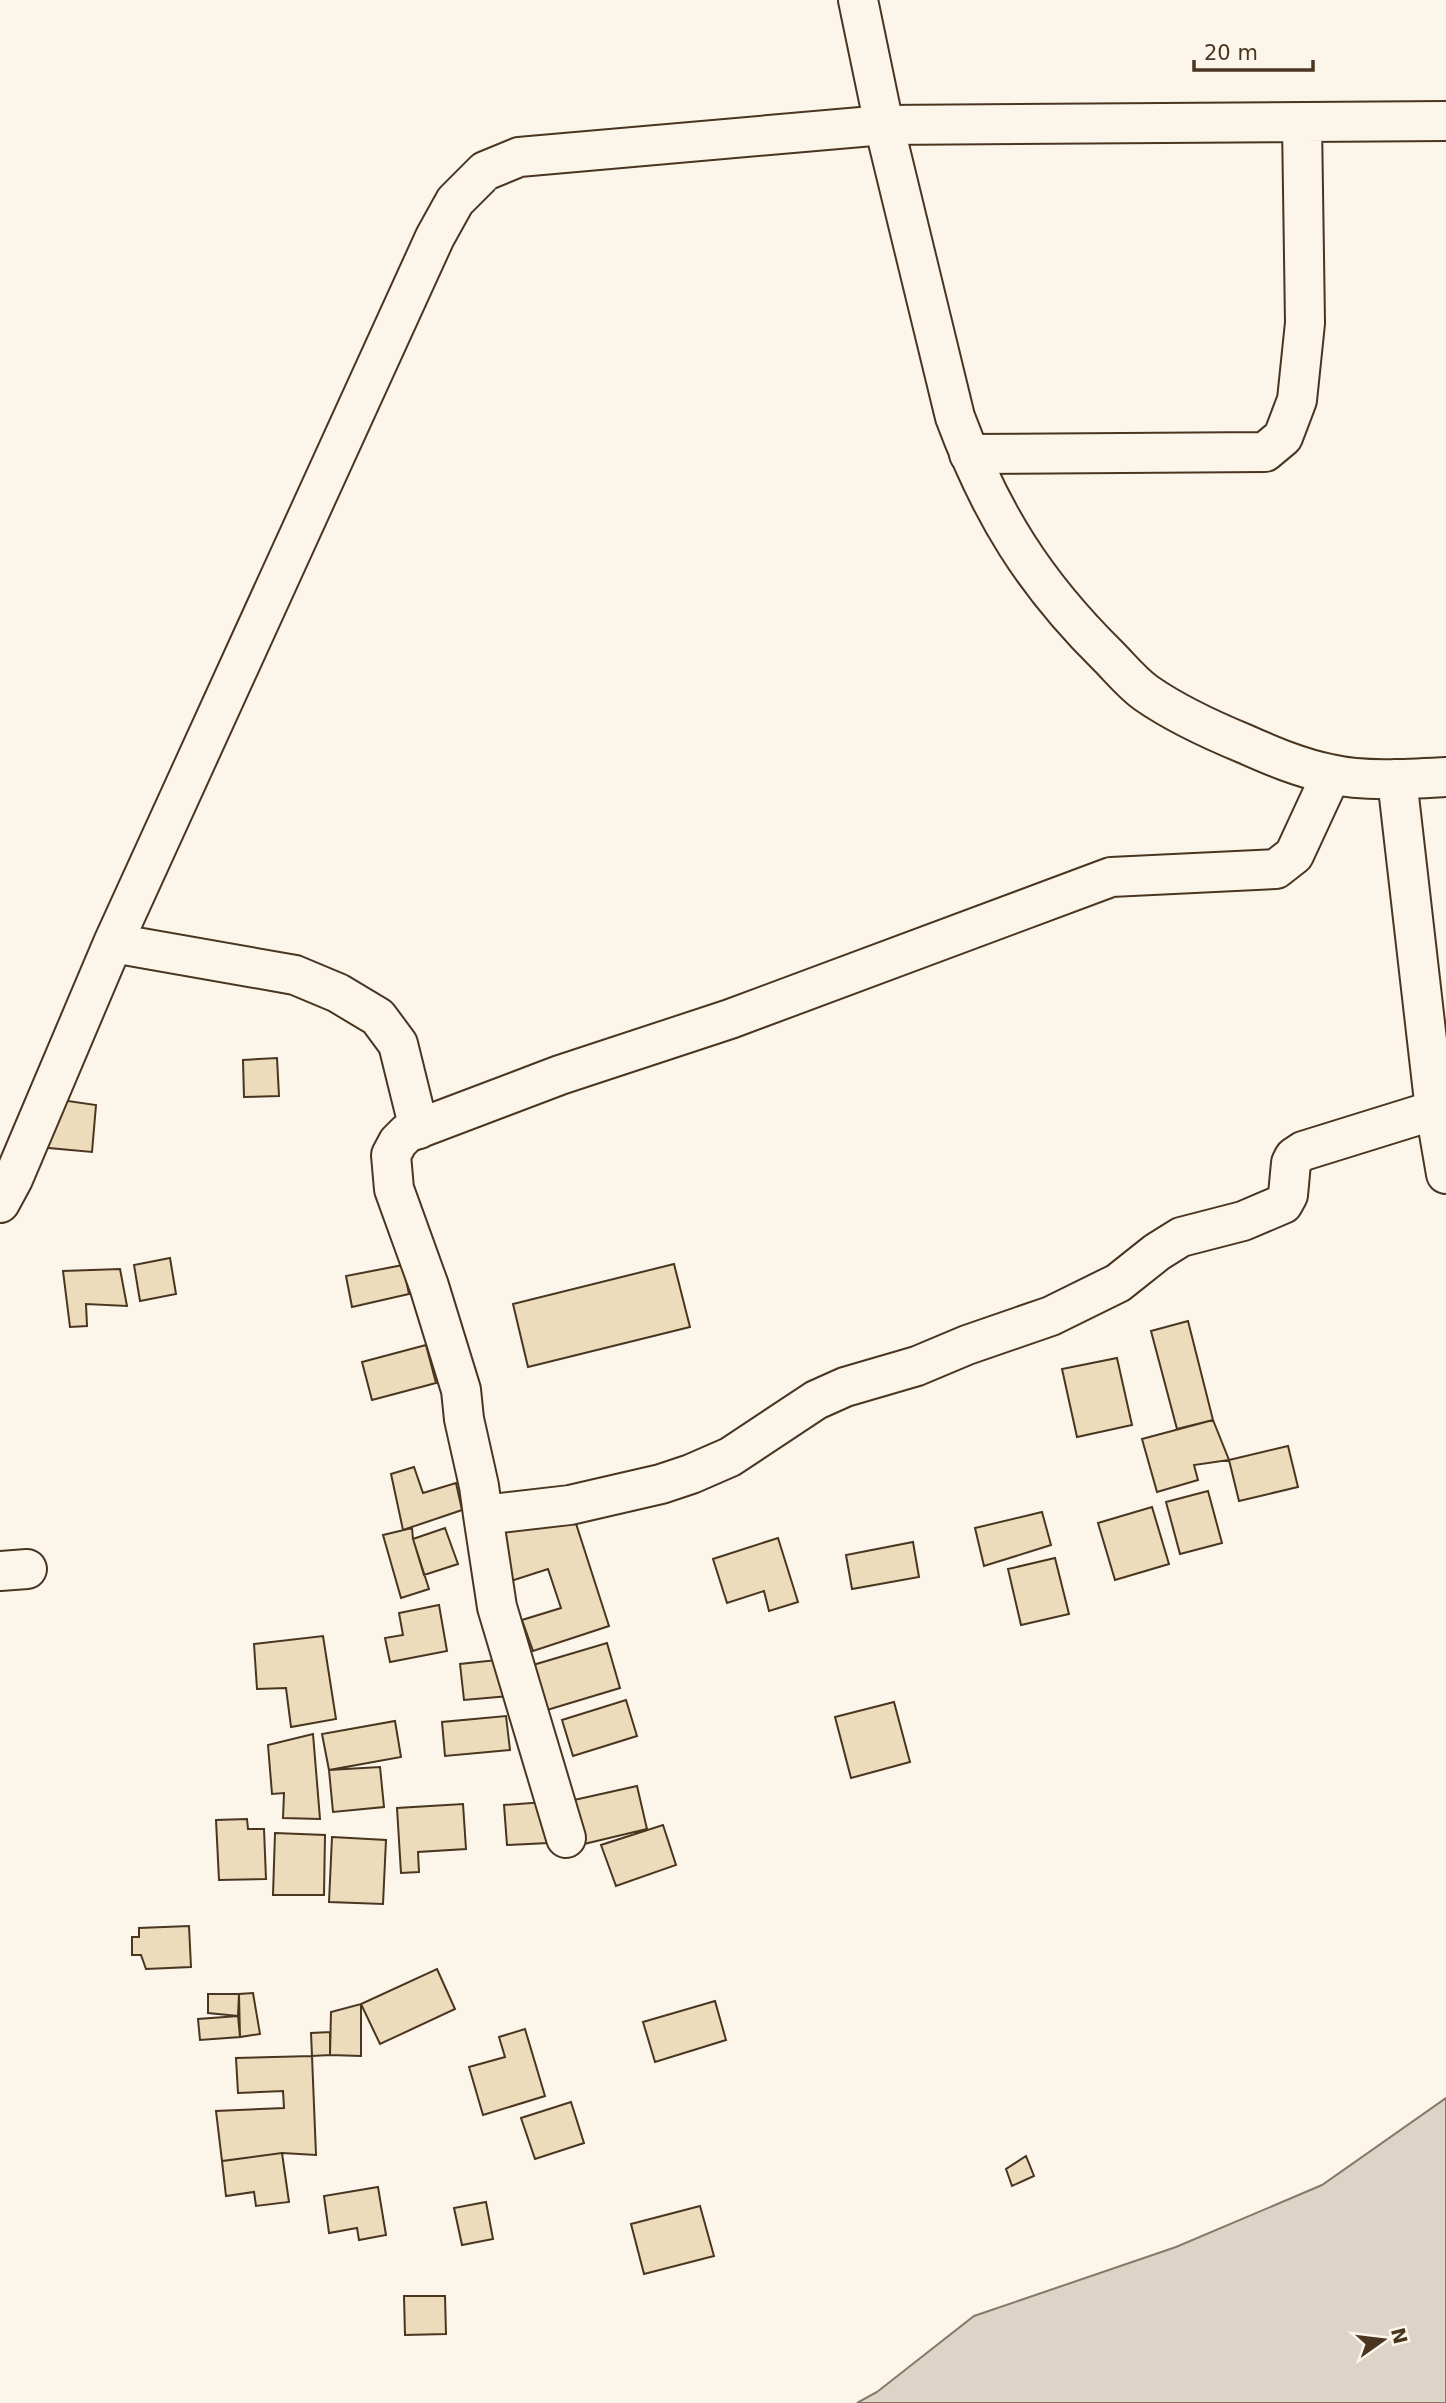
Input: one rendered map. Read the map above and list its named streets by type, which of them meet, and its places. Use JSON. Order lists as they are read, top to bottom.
{
  "scale_bar": "20 m",
  "north": "right"
}
